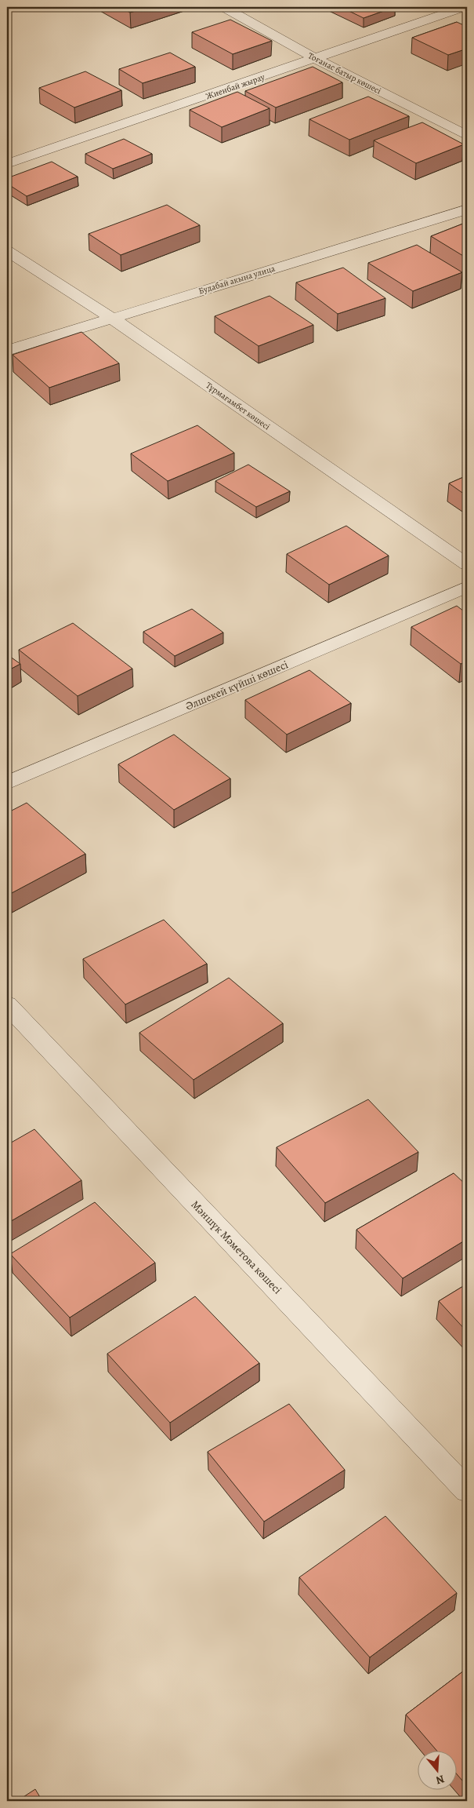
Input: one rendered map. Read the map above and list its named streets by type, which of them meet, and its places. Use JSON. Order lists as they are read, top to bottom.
{
  "streets": {
    "street": [
      "Тоғанас батыр көшесі",
      "Жиенбай жырау",
      "Будабай акына улица",
      "Тұрмағамбет көшесі",
      "Әлшекей күйші көшесі",
      "Мәншүк Мәметова көшесі"
    ]
  },
  "crossings": [
    ["Тоғанас батыр көшесі", "Жиенбай жырау"],
    ["Будабай акына улица", "Тұрмағамбет көшесі"]
  ],
  "north": "bottom"
}
